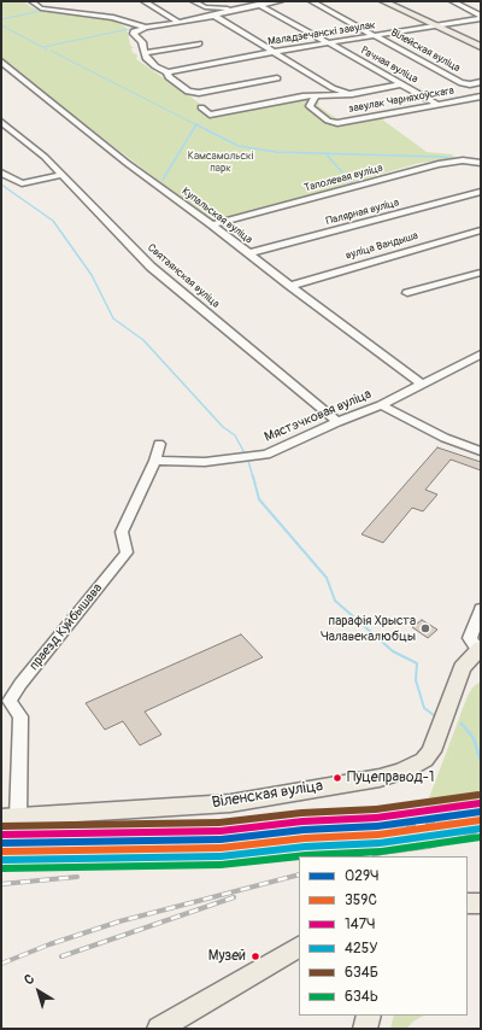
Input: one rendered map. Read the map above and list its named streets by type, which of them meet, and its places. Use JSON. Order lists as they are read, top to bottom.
{
  "streets": {
    "main road": ["Віленская вуліца"],
    "street": [
      "Маладзечанскі завулак",
      "Вілейская вуліца",
      "Рачная вуліца",
      "завулак Чарняхоўскага",
      "Таполевая вуліца",
      "Палярная вуліца",
      "Купальская вуліца",
      "вуліца Вандыша",
      "Святаянская вуліца",
      "Мястэчковая вуліца",
      "праезд Куйбышава"
    ]
  },
  "crossings": [
    ["Маладзечанскі завулак", "Вілейская вуліца"],
    ["Маладзечанскі завулак", "Рачная вуліца"],
    ["Рачная вуліца", "завулак Чарняхоўскага"],
    ["Таполевая вуліца", "Купальская вуліца"],
    ["Палярная вуліца", "Купальская вуліца"],
    ["Купальская вуліца", "вуліца Вандыша"],
    ["Купальская вуліца", "Мястэчковая вуліца"],
    ["Святаянская вуліца", "Мястэчковая вуліца"],
    ["Мястэчковая вуліца", "праезд Куйбышава"],
    ["праезд Куйбышава", "Віленская вуліца"]
  ],
  "parks": ["Камсамольскі парк"],
  "places": ["парафія Хрыста Чалавекалюбцы", "Пуцеправод-1", "Музей"],
  "lines": [
    "transit line 634Б",
    "transit line 147Ч",
    "transit line 029Ч",
    "transit line 359С",
    "transit line 425У",
    "transit line 634Ь"
  ],
  "legend": [
    "029Ч",
    "359С",
    "147Ч",
    "425У",
    "634Б",
    "634Ь"
  ],
  "north": "top left"
}
